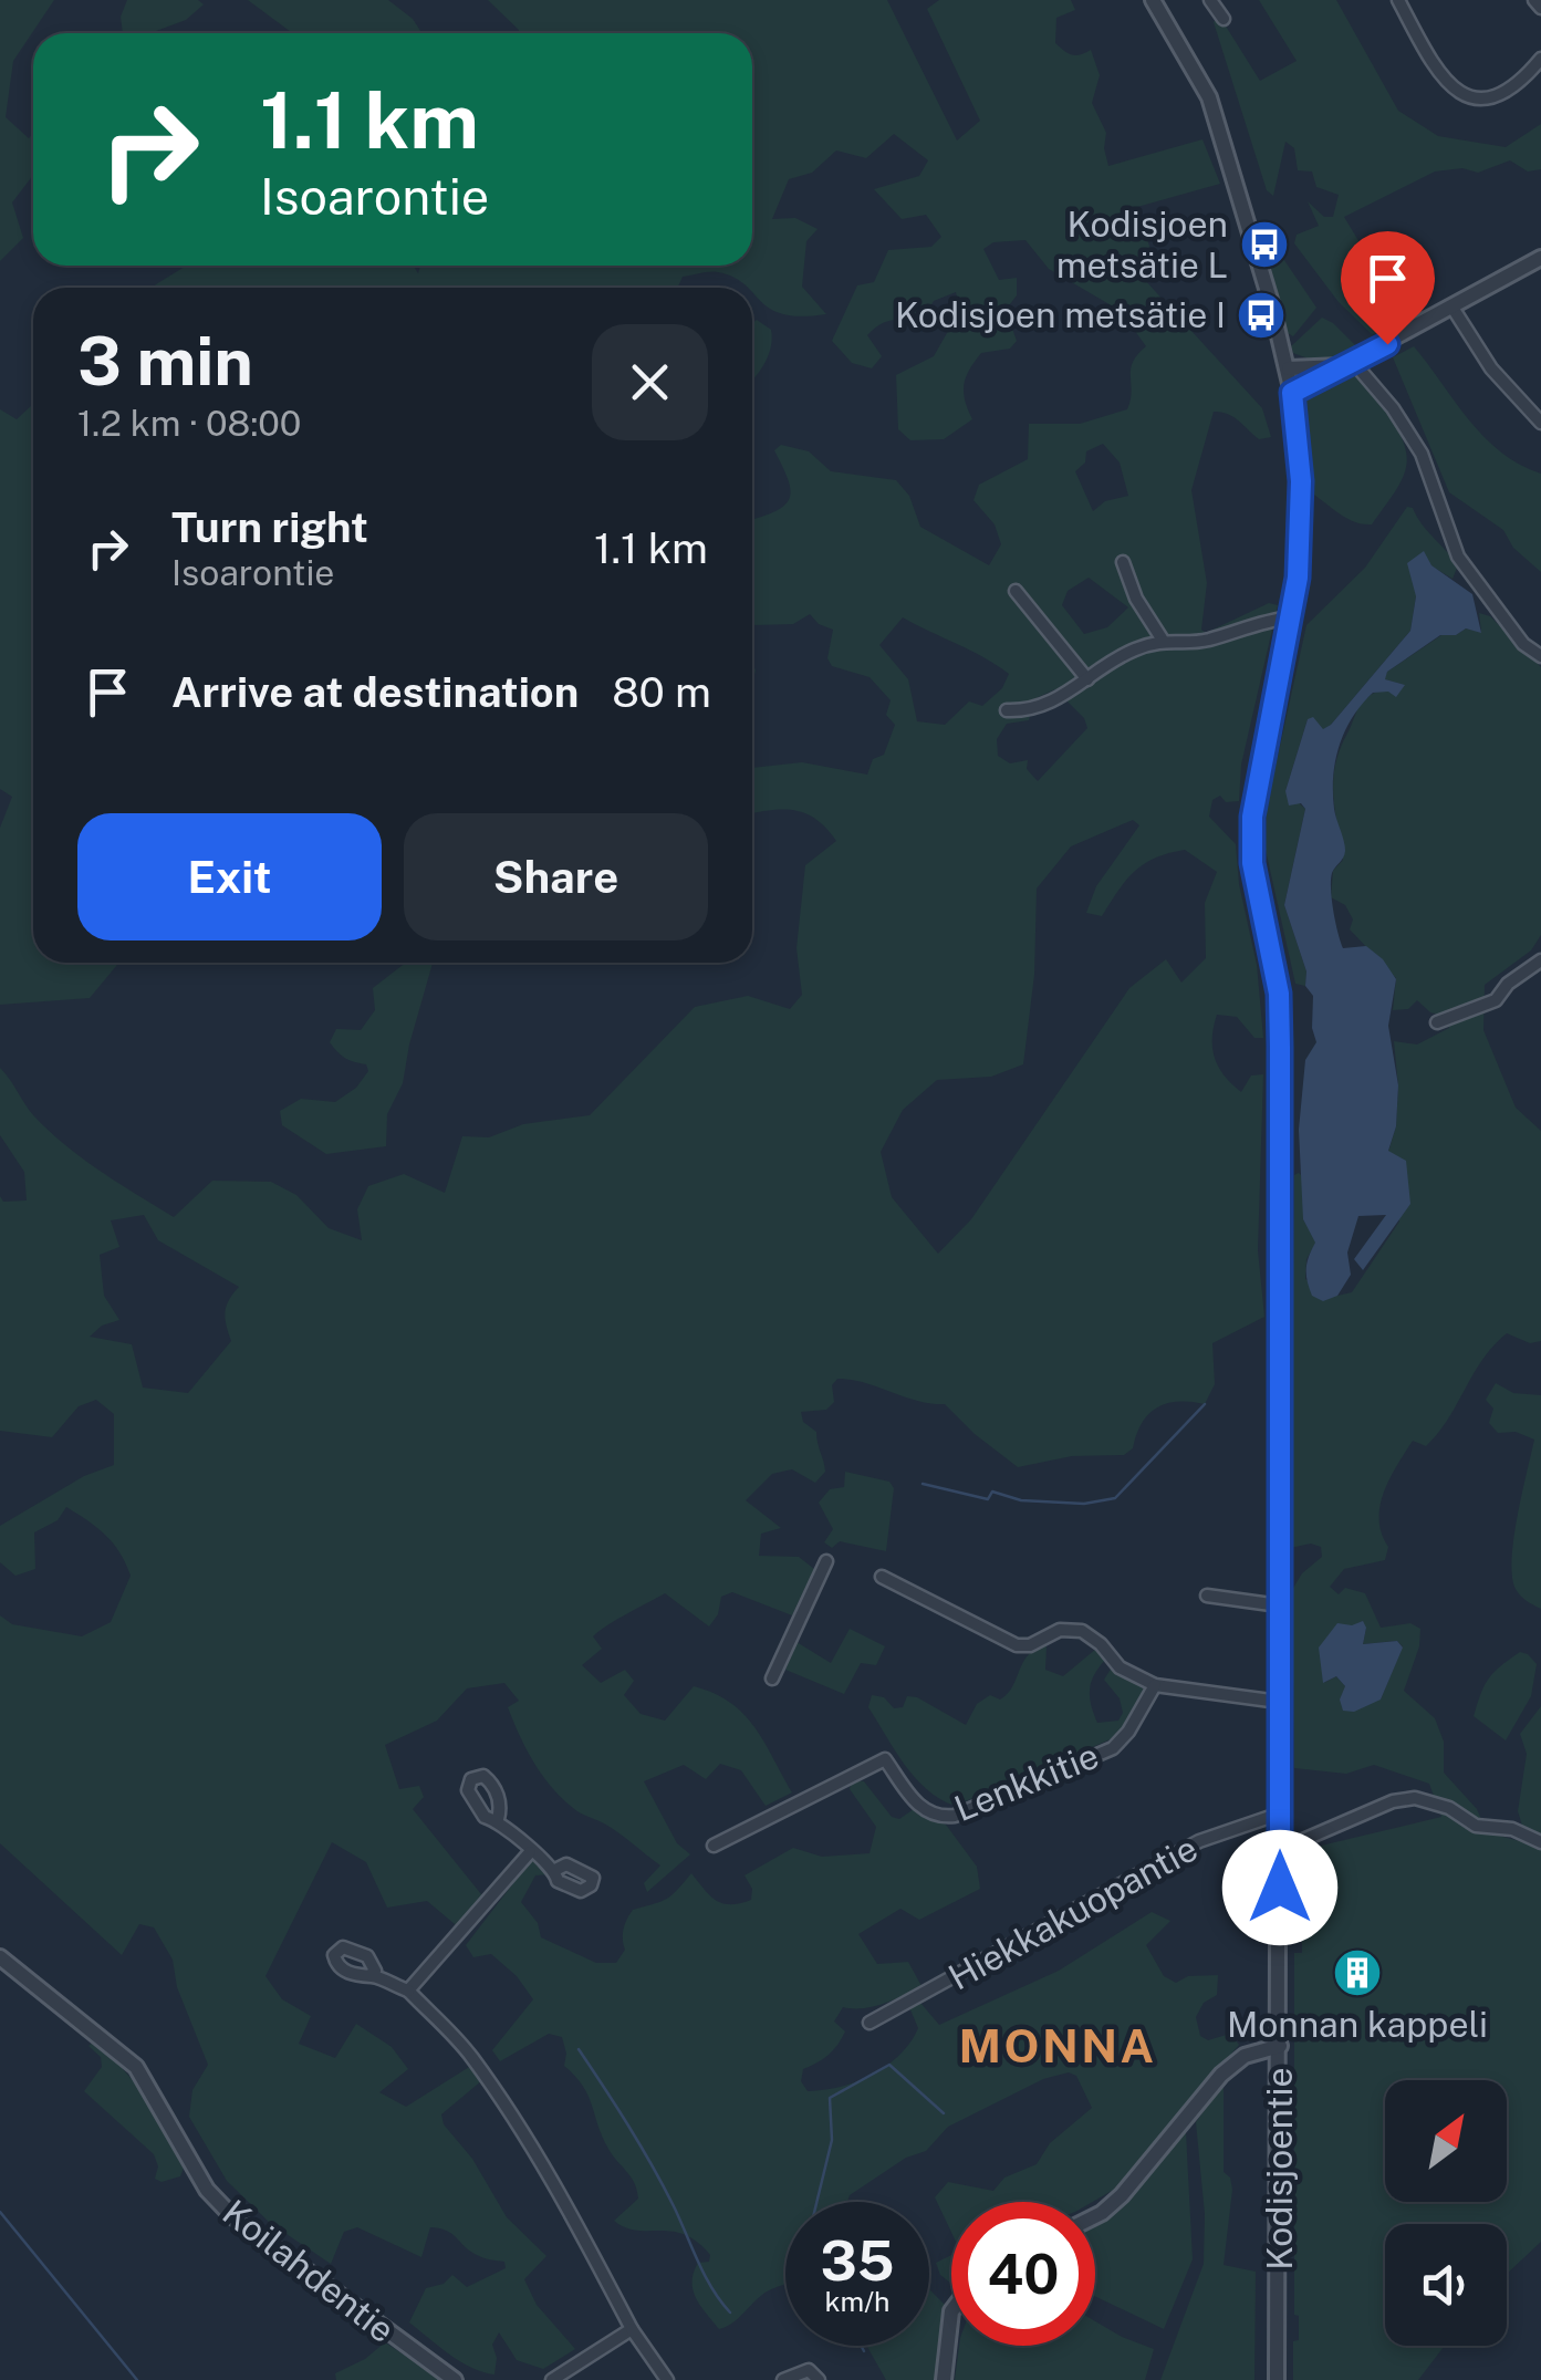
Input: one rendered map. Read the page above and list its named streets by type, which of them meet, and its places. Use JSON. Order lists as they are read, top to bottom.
{
  "streets": {
    "street": [
      "Lenkkitie",
      "Hiekkakuopantie",
      "Kodisjoentie",
      "Koilahdentie"
    ]
  },
  "crossings": [
    ["Hiekkakuopantie", "Kodisjoentie"]
  ],
  "districts": ["MONNA"],
  "places": {
    "bus stop": ["Kodisjoen metsätie L", "Kodisjoen metsätie I"],
    "building": ["Monnan kappeli"]
  },
  "north": "top right",
  "page": {
    "turn": ["1.1 km", "Isoarontie"],
    "heading": ["3 min", "1.2 km · 08:00"],
    "list": [
      {
        "name": "Turn right",
        "note": "Isoarontie",
        "value": "1.1 km"
      },
      {
        "name": "Arrive at destination",
        "value": "80 m"
      }
    ],
    "buttons": ["Exit", "Share"],
    "speed": "35 km/h",
    "limit": "40"
  }
}
